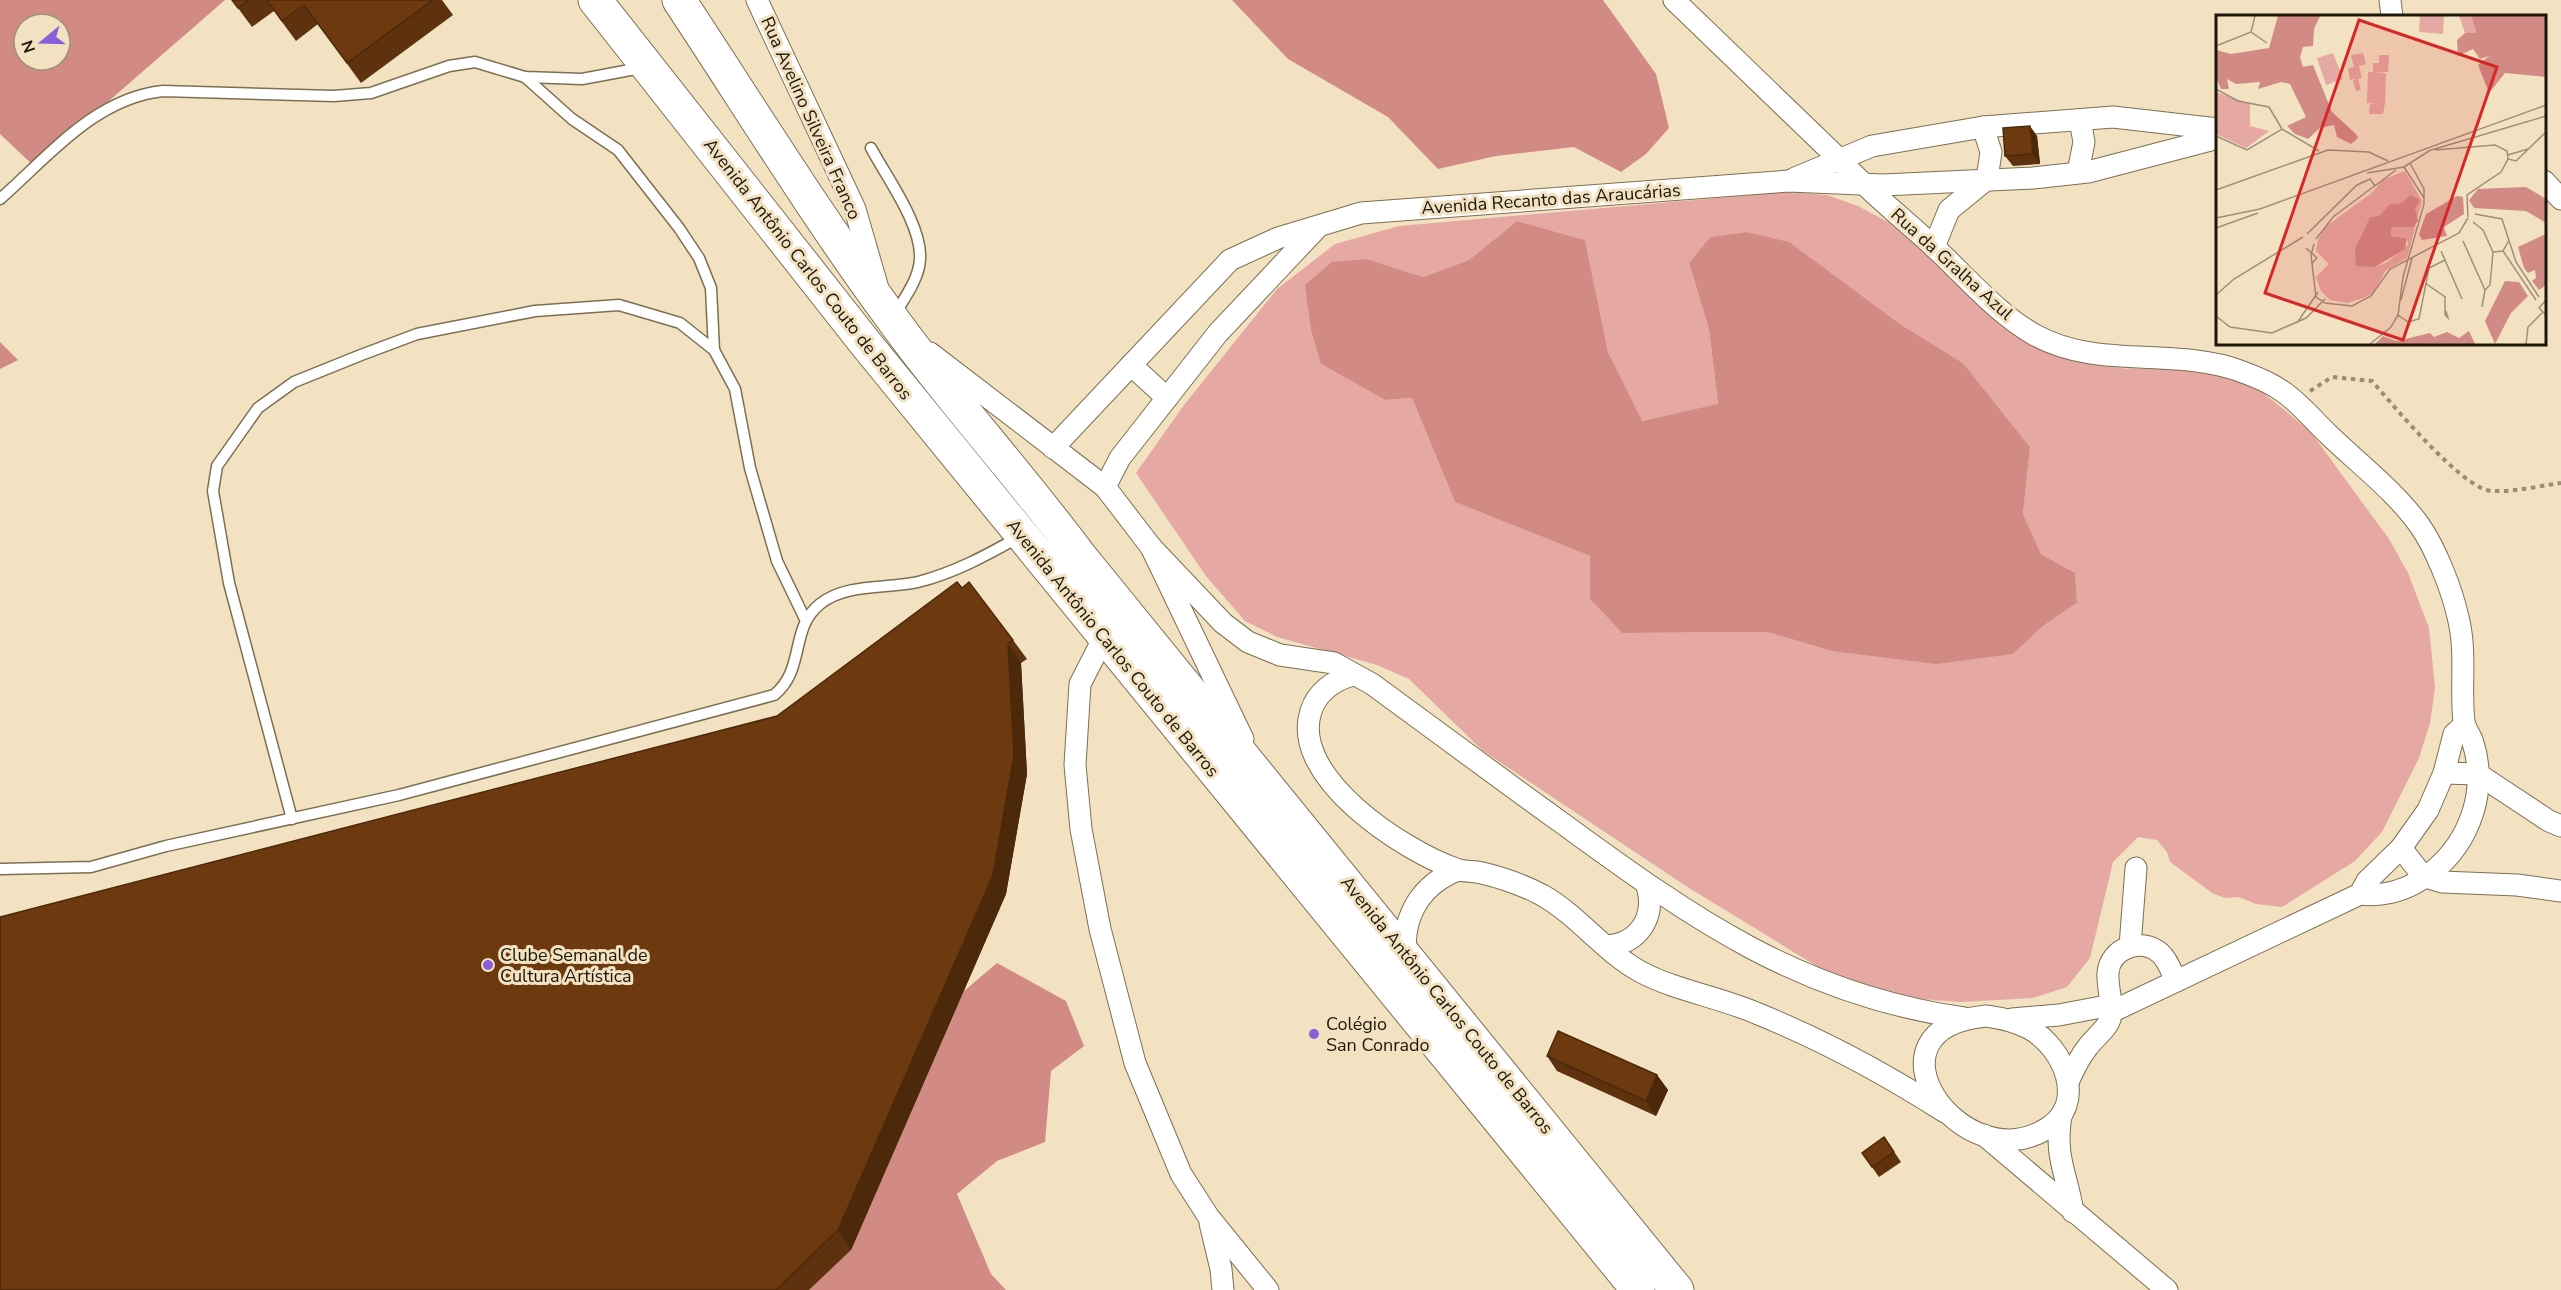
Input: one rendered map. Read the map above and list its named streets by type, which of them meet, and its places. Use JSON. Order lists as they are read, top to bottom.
{
  "streets": {
    "main road": ["Avenida Antônio Carlos Couto de Barros"],
    "street": ["Rua Avelino Silveira Franco", "Avenida Recanto das Araucárias", "Rua da Gralha Azul"]
  },
  "crossings": [
    ["Rua Avelino Silveira Franco", "Avenida Antônio Carlos Couto de Barros"],
    ["Avenida Recanto das Araucárias", "Rua da Gralha Azul"]
  ],
  "places": ["Clube Semanal de Cultura Artística", "Colégio San Conrado"],
  "north": "left"
}
